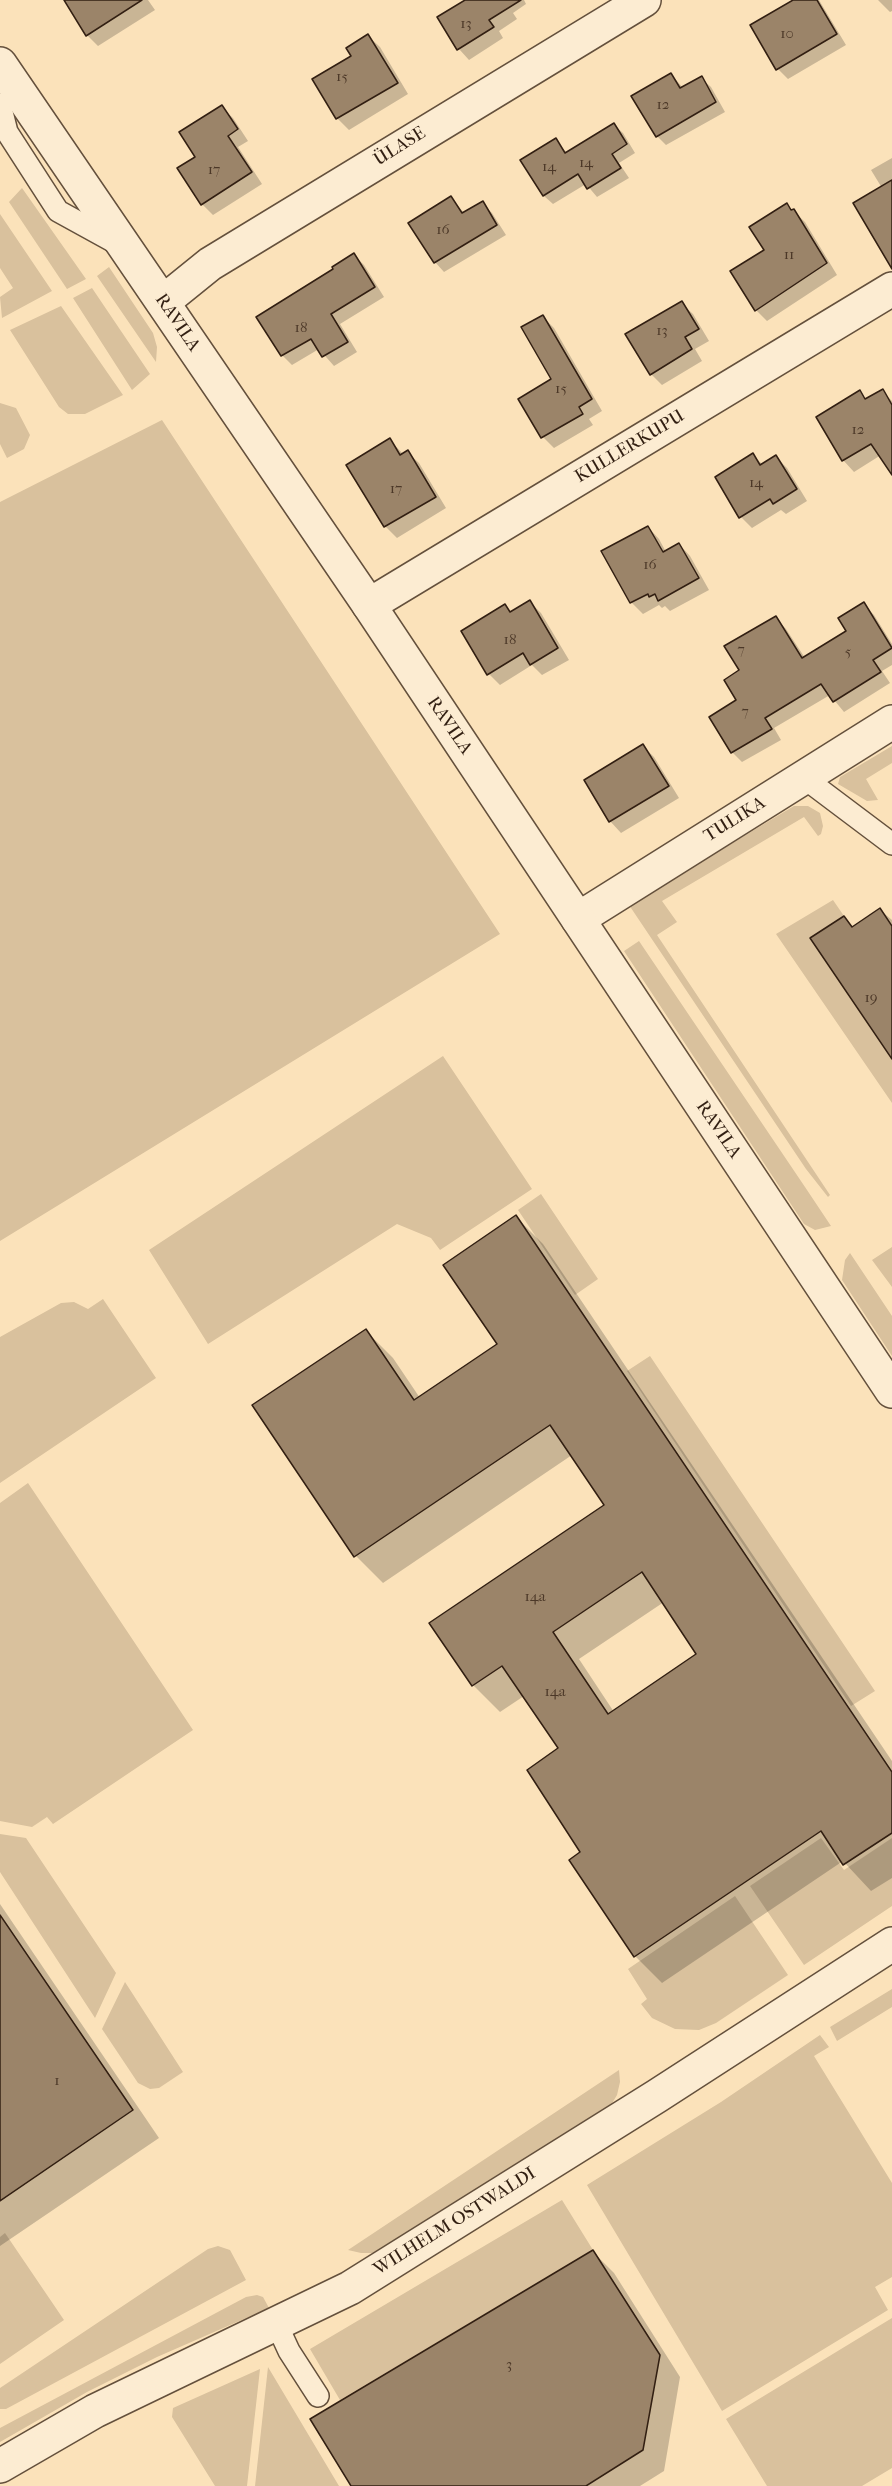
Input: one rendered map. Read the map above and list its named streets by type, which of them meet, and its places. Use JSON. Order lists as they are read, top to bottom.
{
  "streets": {
    "street": [
      "ÜLASE",
      "RAVILA",
      "KULLERKUPU",
      "TULIKA",
      "WILHELM OSTWALDI"
    ]
  },
  "crossings": [
    ["ÜLASE", "RAVILA"],
    ["RAVILA", "KULLERKUPU"],
    ["RAVILA", "TULIKA"]
  ],
  "house_numbers": [
    "13",
    "10",
    "15",
    "12",
    "14",
    "14",
    "17",
    "16",
    "11",
    "18",
    "13",
    "15",
    "12",
    "14",
    "17",
    "16",
    "18",
    "7",
    "5",
    "7",
    "19",
    "14a",
    "14a",
    "1",
    "3"
  ]
}
